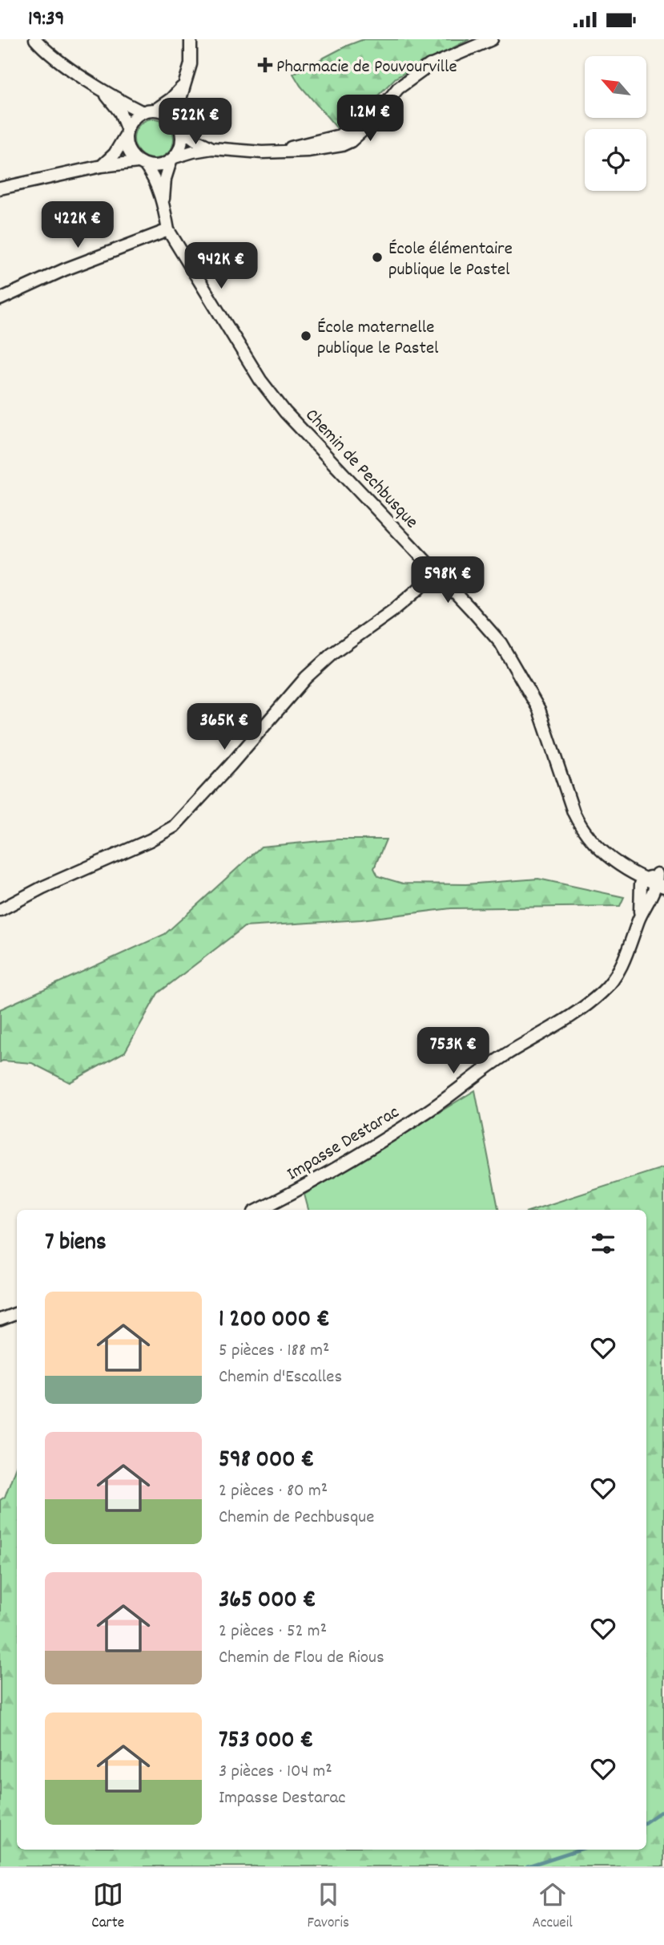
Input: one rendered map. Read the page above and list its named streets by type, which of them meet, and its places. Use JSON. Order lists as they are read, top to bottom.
{
  "streets": {
    "street": ["Chemin de Pechbusque", "Impasse Destarac"]
  },
  "crossings": [
    ["Chemin de Pechbusque", "Impasse Destarac"]
  ],
  "places": {
    "health": ["Pharmacie de Pouvourville"],
    "other": ["École élémentaire publique le Pastel", "École maternelle publique le Pastel"]
  },
  "north": "top left",
  "page": {
    "status": "19:39",
    "price": [
      "1.2M €",
      "522K €",
      "422K €",
      "942K €",
      "598K €",
      "365K €",
      "753K €"
    ],
    "heading": "7 biens",
    "list": [
      {
        "name": "1 200 000 €",
        "note": "5 pièces · 188 m² · Chemin d'Escalles"
      },
      {
        "name": "598 000 €",
        "note": "2 pièces · 80 m² · Chemin de Pechbusque"
      },
      {
        "name": "365 000 €",
        "note": "2 pièces · 52 m² · Chemin de Flou de Rious"
      },
      {
        "name": "753 000 €",
        "note": "3 pièces · 104 m² · Impasse Destarac"
      }
    ],
    "tabs": ["Carte", "Favoris", "Accueil"]
  }
}
